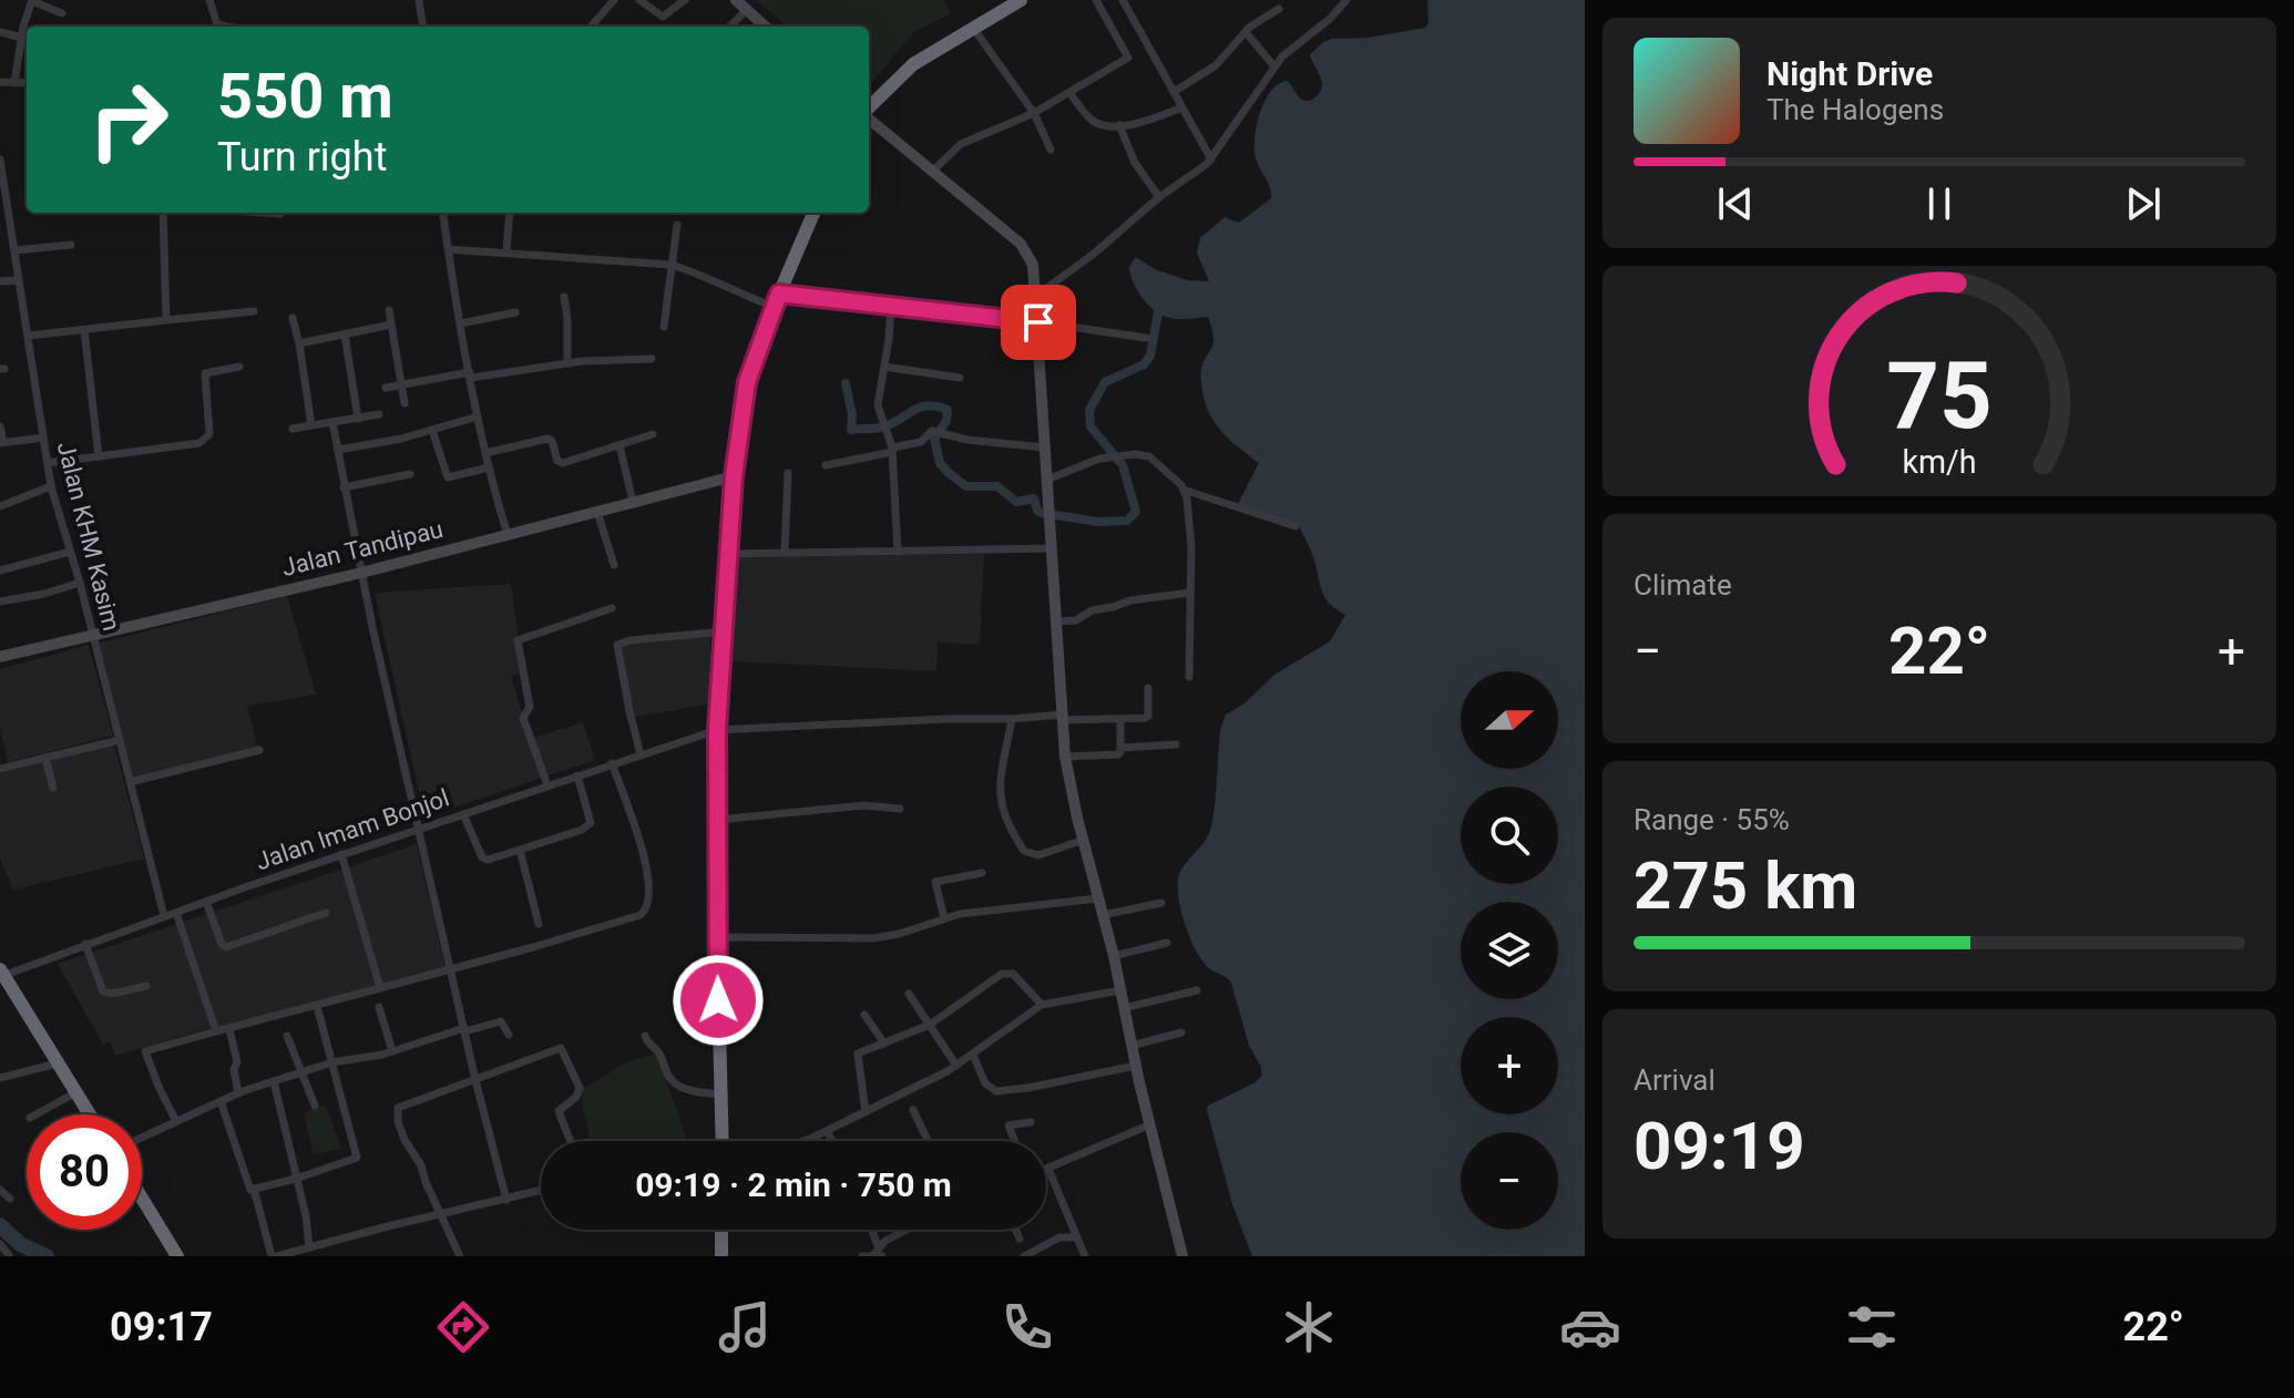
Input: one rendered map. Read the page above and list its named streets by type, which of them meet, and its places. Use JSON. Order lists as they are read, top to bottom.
{
  "streets": {
    "street": ["Jalan KHM Kasim", "Jalan Tandipau", "Jalan Imam Bonjol"]
  },
  "crossings": [
    ["Jalan KHM Kasim", "Jalan Tandipau"],
    ["Jalan KHM Kasim", "Jalan Imam Bonjol"]
  ],
  "north": "right",
  "page": {
    "turn": ["550 m", "Turn right"],
    "song": ["Night Drive", "The Halogens"],
    "tile": [
      "Climate",
      ["Range · 55%", "275 km"],
      ["Arrival", "09:19"]
    ],
    "heat": ["−", "22°", "+"],
    "map_buttons": ["+", "−"],
    "limit": "80",
    "trip": "09:19 · 2 min · 750 m",
    "tabs": ["09:17", "22°"],
    "gauge": ["75", "km/h"]
  }
}
